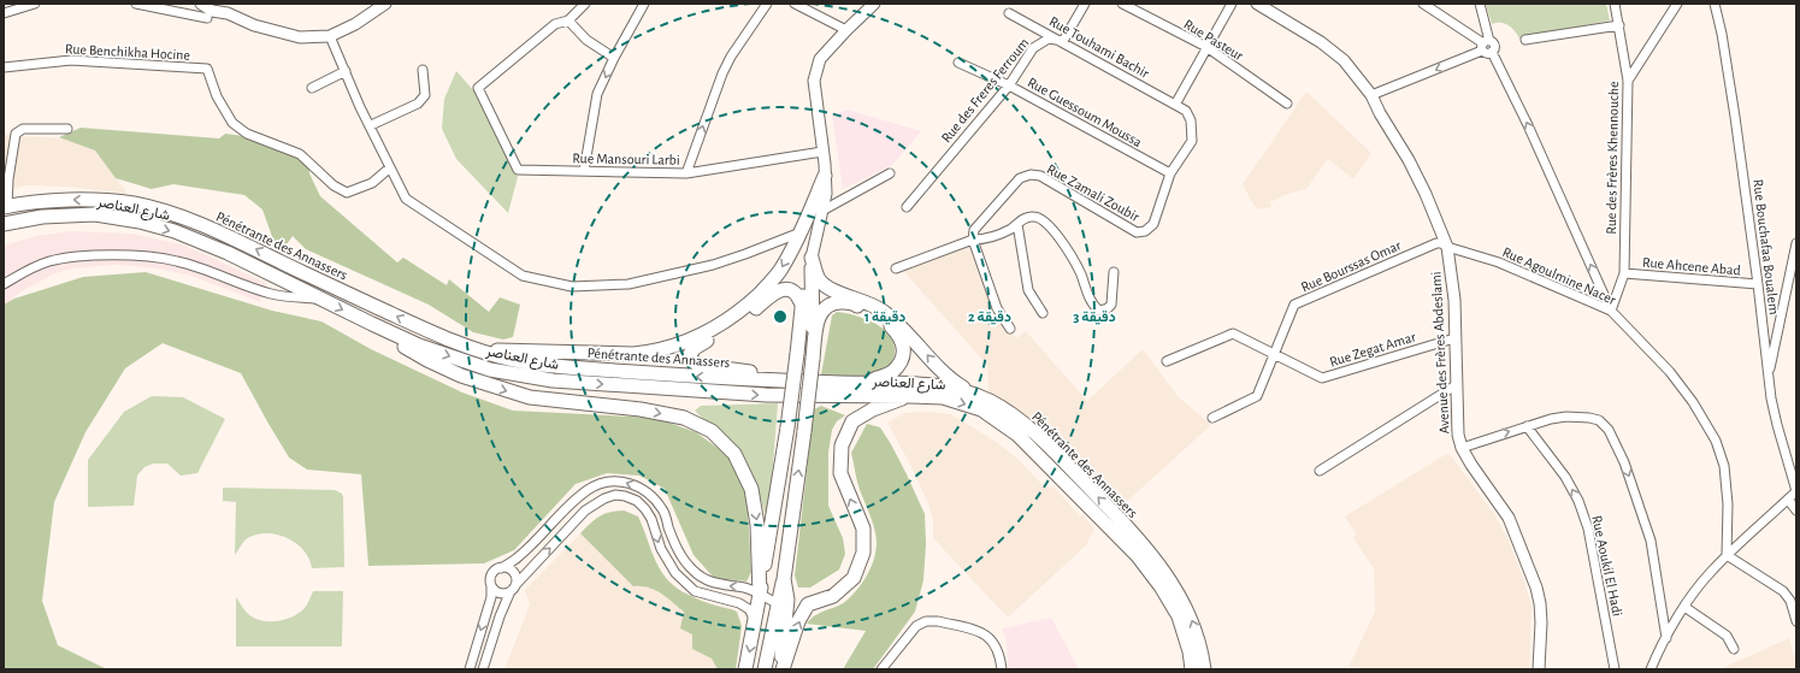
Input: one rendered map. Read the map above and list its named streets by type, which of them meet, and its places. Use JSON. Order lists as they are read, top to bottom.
{
  "streets": {
    "highway": ["شارع العناصر", "Pénétrante des Annassers"],
    "main road": ["Avenue des Frères Abdeslami"],
    "street": [
      "Rue Pasteur",
      "Rue Touhami Bachir",
      "Rue Benchikha Hocine",
      "Rue des Freres Ferroum",
      "Rue Guessoum Moussa",
      "Rue des Frères Khennouche",
      "Rue Mansouri Larbi",
      "Rue Zamali Zoubir",
      "Rue Bouchafaa Boualem",
      "Rue Bourssas Omar",
      "Rue Ahcene Abad",
      "Rue Agoulmine Nacer",
      "Rue Zegat Amar",
      "Rue Aoukil El Hadi"
    ]
  },
  "crossings": [
    ["Rue Touhami Bachir", "Rue des Freres Ferroum"],
    ["Rue Touhami Bachir", "Rue Zamali Zoubir"],
    ["Rue des Freres Ferroum", "Rue Guessoum Moussa"],
    ["Rue Guessoum Moussa", "Rue Zamali Zoubir"],
    ["Rue des Frères Khennouche", "Rue Ahcene Abad"],
    ["Rue des Frères Khennouche", "Rue Agoulmine Nacer"],
    ["Rue Bouchafaa Boualem", "Rue Ahcene Abad"],
    ["Rue Bourssas Omar", "Rue Agoulmine Nacer"],
    ["Rue Bourssas Omar", "Rue Zegat Amar"],
    ["Rue Bourssas Omar", "Avenue des Frères Abdeslami"],
    ["Rue Agoulmine Nacer", "Avenue des Frères Abdeslami"],
    ["Rue Zegat Amar", "Avenue des Frères Abdeslami"]
  ],
  "one_way": ["شارع العناصر", "Pénétrante des Annassers", "Rue Aoukil El Hadi"],
  "rings": ["1 دقيقة", "2 دقيقة", "3 دقيقة"]
}
